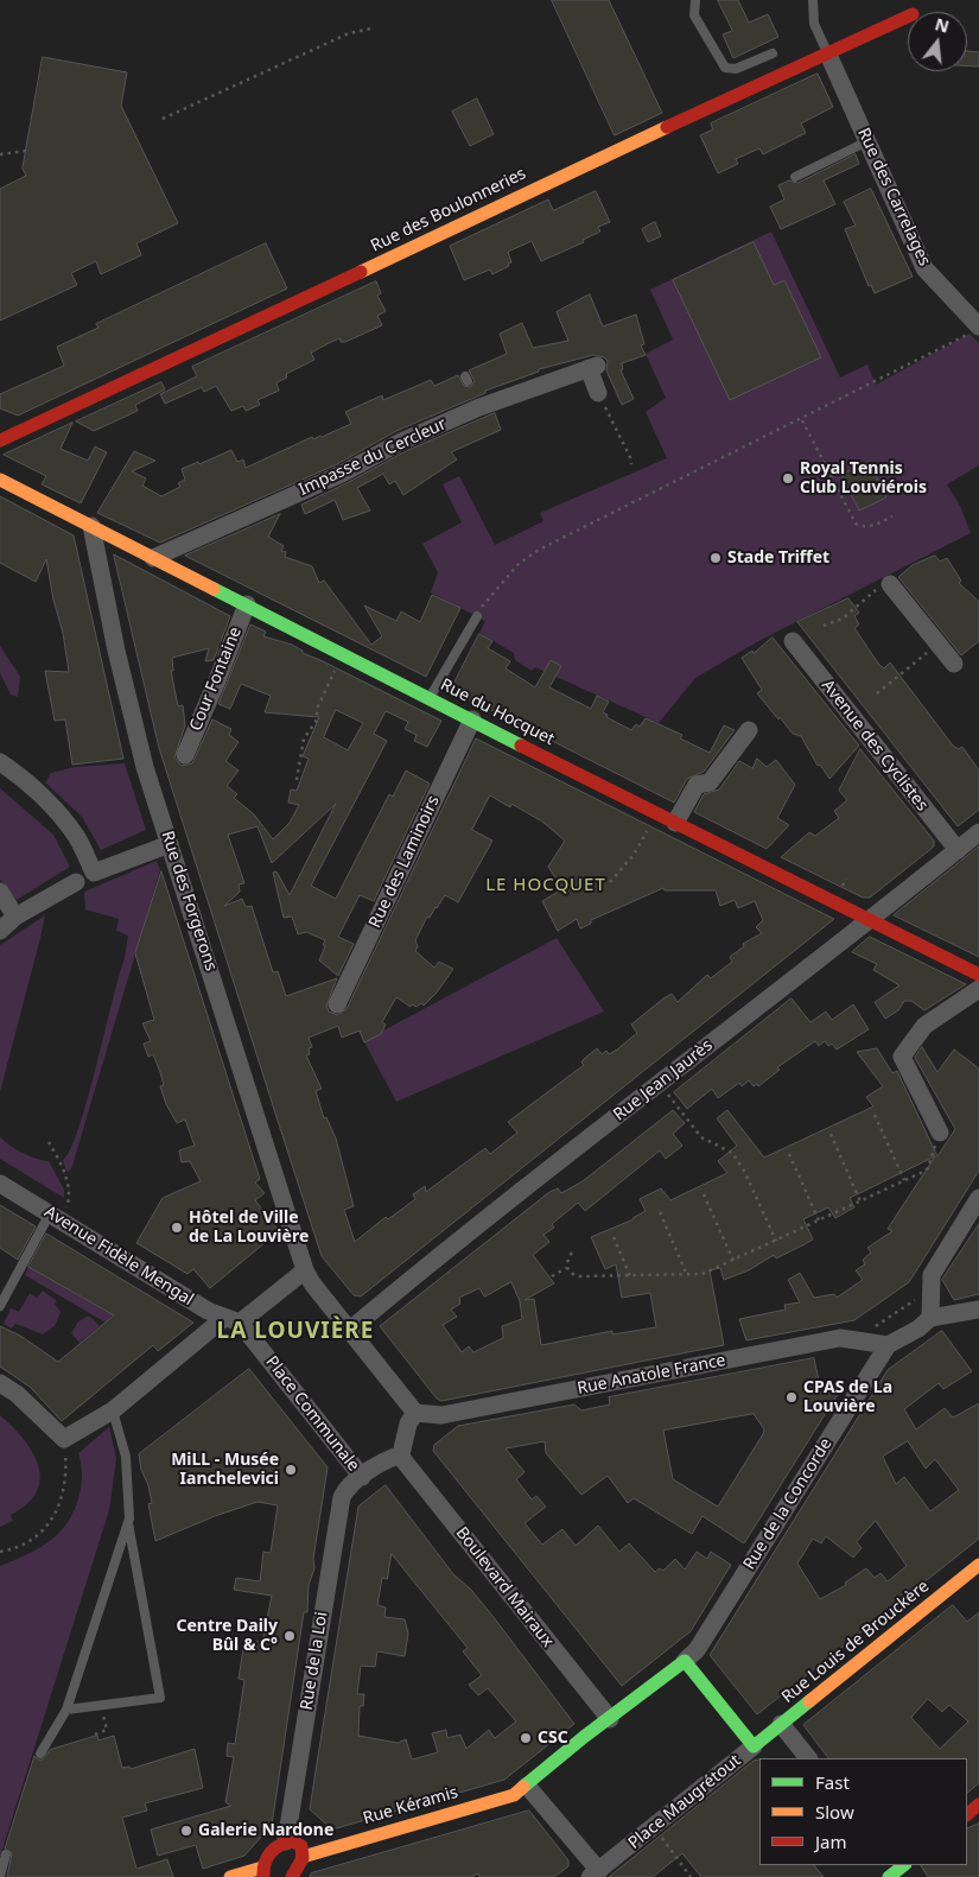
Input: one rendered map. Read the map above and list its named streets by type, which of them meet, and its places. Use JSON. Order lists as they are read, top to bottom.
{
  "streets": {
    "street": [
      "Rue des Carrelages",
      "Rue des Boulonneries",
      "Impasse du Cercleur",
      "Cour Fontaine",
      "Rue du Hocquet",
      "Avenue des Cyclistes",
      "Rue des Laminoirs",
      "Rue des Forgerons",
      "Rue Jean Jaurès",
      "Avenue Fidèle Mengal",
      "Rue Anatole France",
      "Place Communale",
      "Rue de la Concorde",
      "Boulevard Mairaux",
      "Rue Louis de Brouckère",
      "Rue de la Loi",
      "Place Maugrétout",
      "Rue Kéramis"
    ]
  },
  "crossings": [
    ["Rue des Carrelages", "Rue des Boulonneries"],
    ["Impasse du Cercleur", "Rue du Hocquet"],
    ["Cour Fontaine", "Rue du Hocquet"],
    ["Rue du Hocquet", "Rue des Laminoirs"],
    ["Rue du Hocquet", "Rue des Forgerons"],
    ["Rue du Hocquet", "Rue Jean Jaurès"],
    ["Avenue des Cyclistes", "Rue Jean Jaurès"],
    ["Avenue Fidèle Mengal", "Place Communale"],
    ["Rue Anatole France", "Rue de la Concorde"],
    ["Place Communale", "Boulevard Mairaux"],
    ["Place Communale", "Rue de la Loi"],
    ["Rue de la Concorde", "Place Maugrétout"],
    ["Rue Louis de Brouckère", "Place Maugrétout"],
    ["Place Maugrétout", "Rue Kéramis"]
  ],
  "districts": ["LE HOCQUET", "LA LOUVIÈRE"],
  "places": [
    "Royal Tennis Club Louviérois",
    "Stade Triffet",
    "Hôtel de Ville de La Louvière",
    "CPAS de La Louvière",
    "MiLL - Musée Ianchelevici",
    "Centre Daily Bûl & C°",
    "CSC",
    "Galerie Nardone"
  ],
  "legend": ["Fast", "Slow", "Jam"],
  "north": "top"
}
